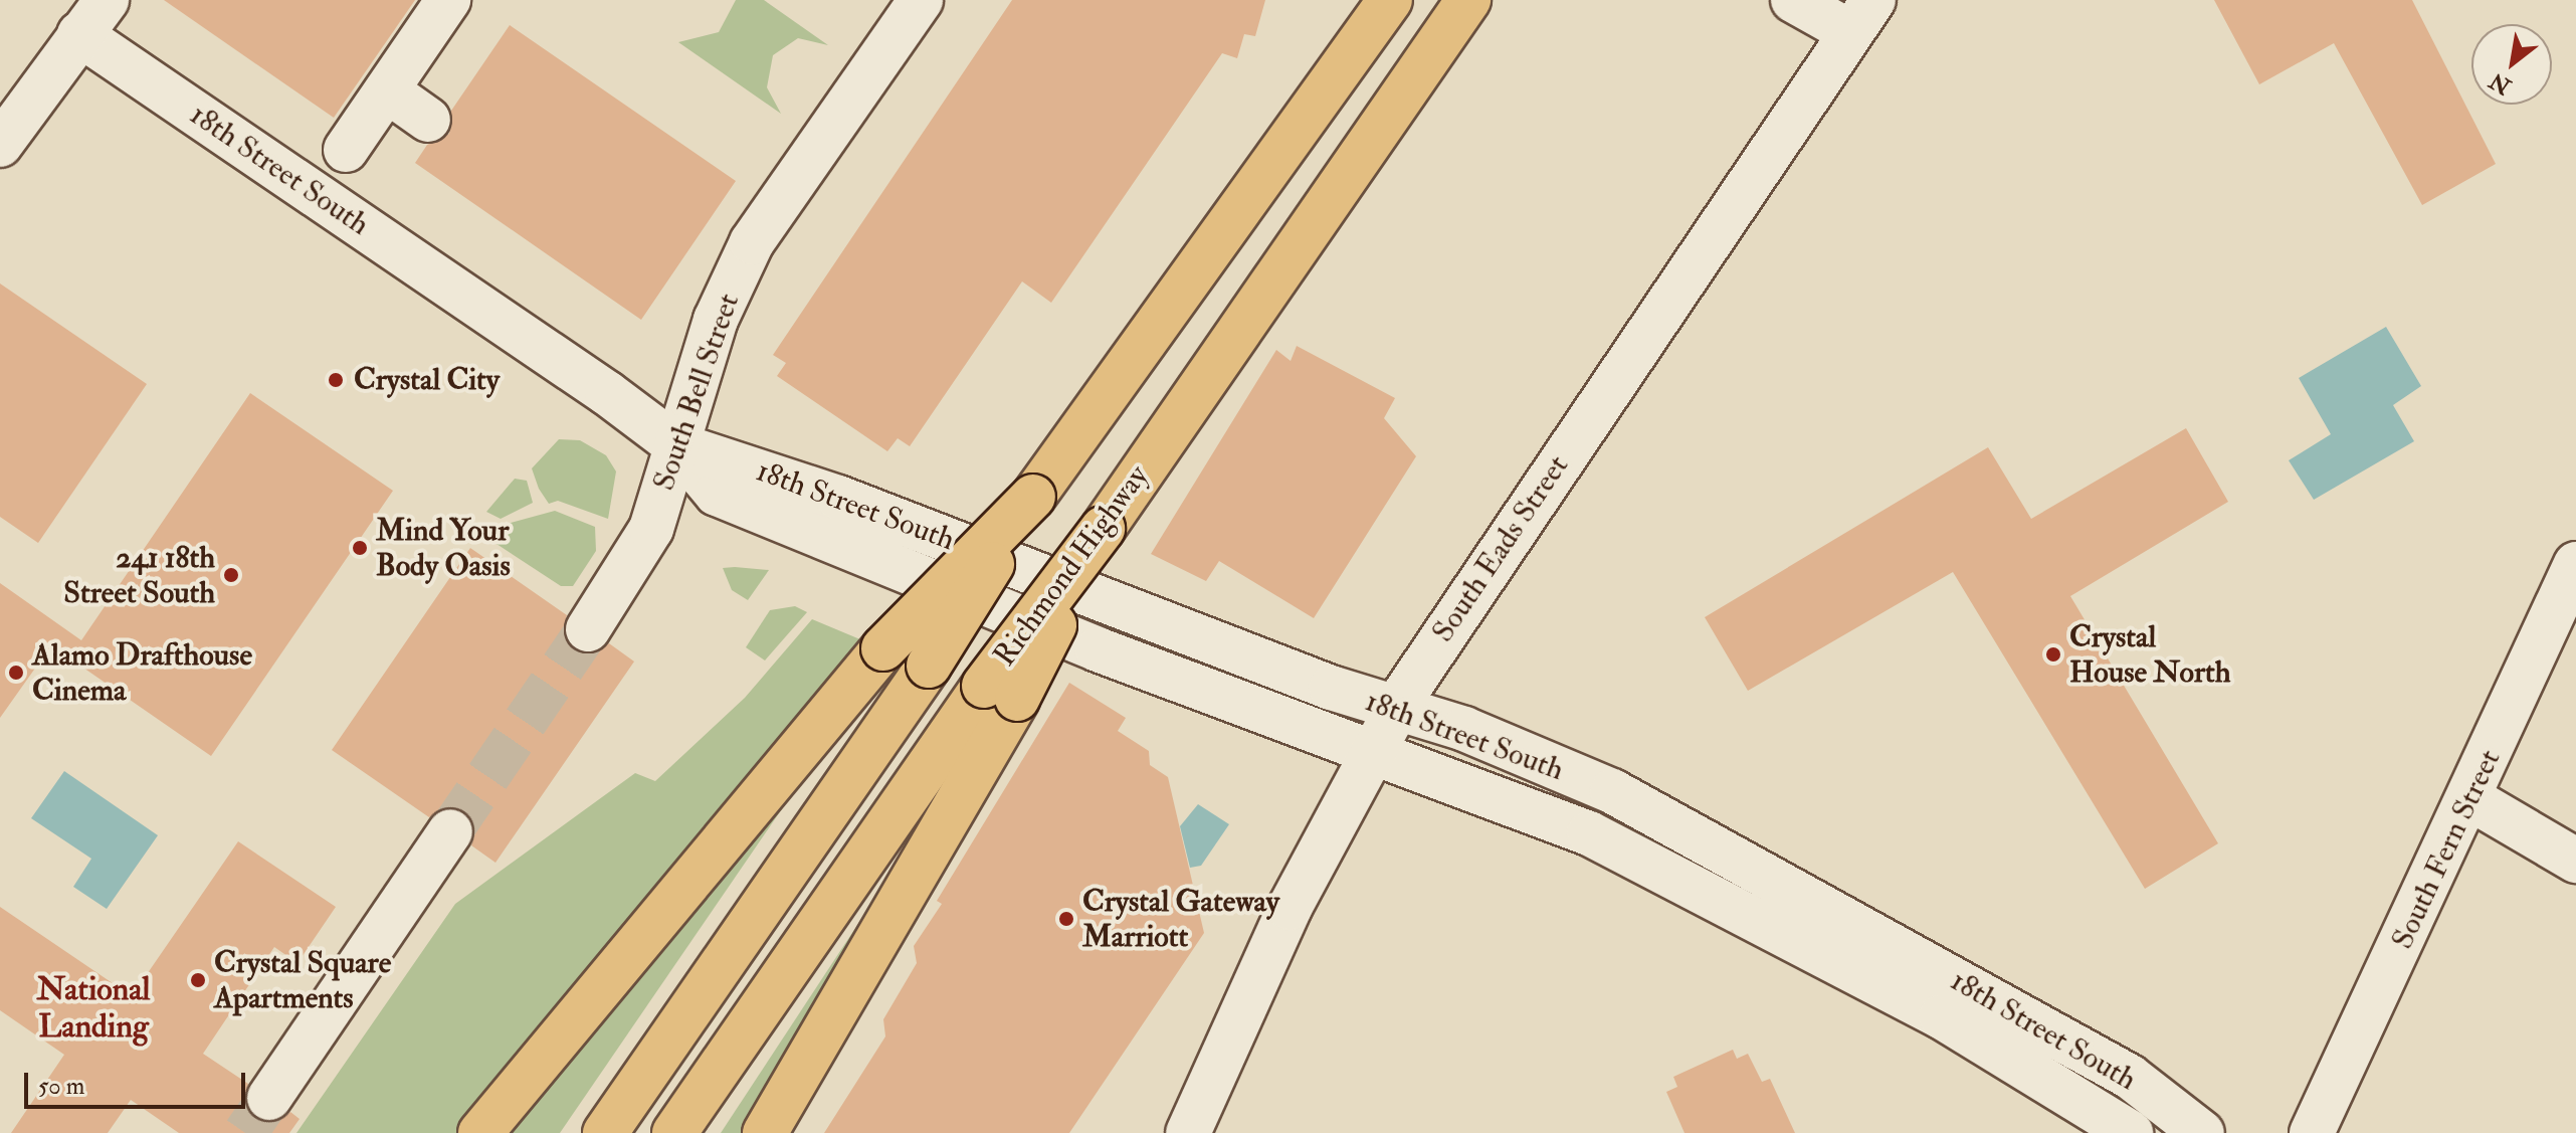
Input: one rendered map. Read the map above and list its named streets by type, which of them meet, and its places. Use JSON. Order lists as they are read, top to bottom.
{
  "streets": {
    "highway": ["Richmond Highway"],
    "street": [
      "18th Street South",
      "South Bell Street",
      "South Eads Street",
      "South Fern Street"
    ]
  },
  "crossings": [
    ["18th Street South", "South Bell Street"],
    ["18th Street South", "South Eads Street"]
  ],
  "districts": ["National Landing"],
  "places": [
    "Crystal City",
    "Mind Your Body Oasis",
    "241 18th Street South",
    "Crystal House North",
    "Alamo Drafthouse Cinema",
    "Crystal Gateway Marriott",
    "Crystal Square Apartments"
  ],
  "scale_bar": "50 m",
  "north": "bottom left"
}
